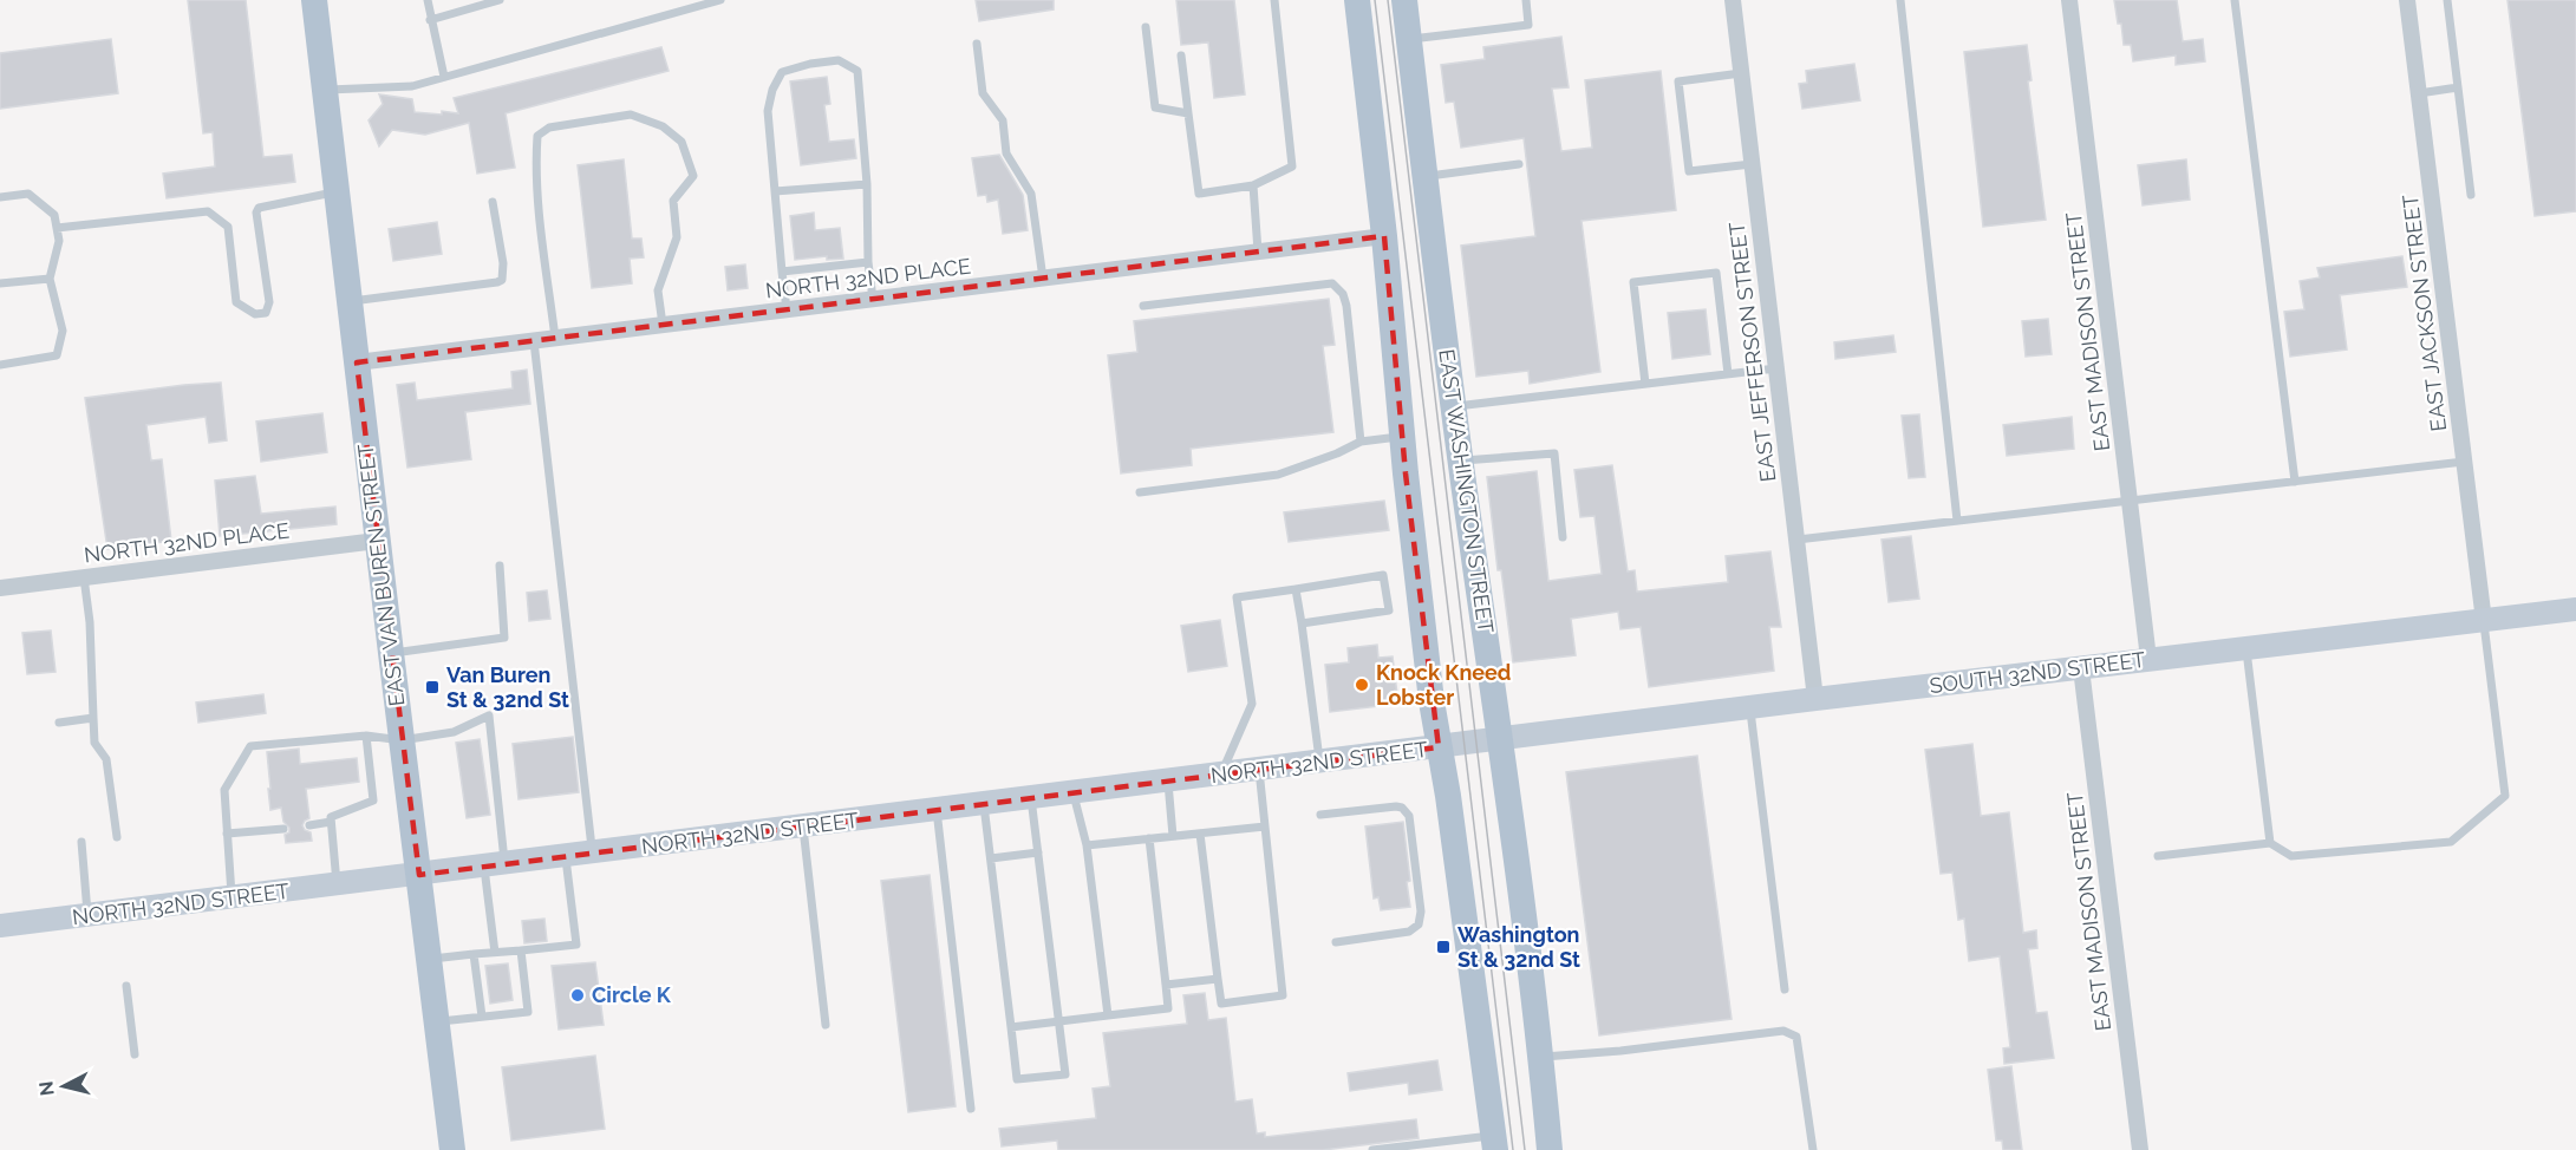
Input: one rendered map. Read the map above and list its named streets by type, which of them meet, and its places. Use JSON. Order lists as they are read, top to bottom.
{
  "streets": {
    "main road": [
      "EAST WASHINGTON STREET",
      "EAST VAN BUREN STREET",
      "SOUTH 32ND STREET",
      "NORTH 32ND STREET"
    ],
    "street": [
      "NORTH 32ND PLACE",
      "EAST JACKSON STREET",
      "EAST MADISON STREET",
      "EAST JEFFERSON STREET"
    ]
  },
  "crossings": [
    ["NORTH 32ND PLACE", "EAST VAN BUREN STREET"],
    ["EAST JACKSON STREET", "SOUTH 32ND STREET"],
    ["EAST MADISON STREET", "SOUTH 32ND STREET"],
    ["EAST JEFFERSON STREET", "SOUTH 32ND STREET"],
    ["EAST WASHINGTON STREET", "SOUTH 32ND STREET"],
    ["EAST WASHINGTON STREET", "NORTH 32ND STREET"],
    ["EAST VAN BUREN STREET", "NORTH 32ND STREET"],
    ["SOUTH 32ND STREET", "NORTH 32ND STREET"]
  ],
  "places": {
    "other": ["Knock Kneed Lobster", "Circle K"],
    "transit": ["Van Buren St & 32nd St", "Washington St & 32nd St"]
  },
  "north": "left"
}
